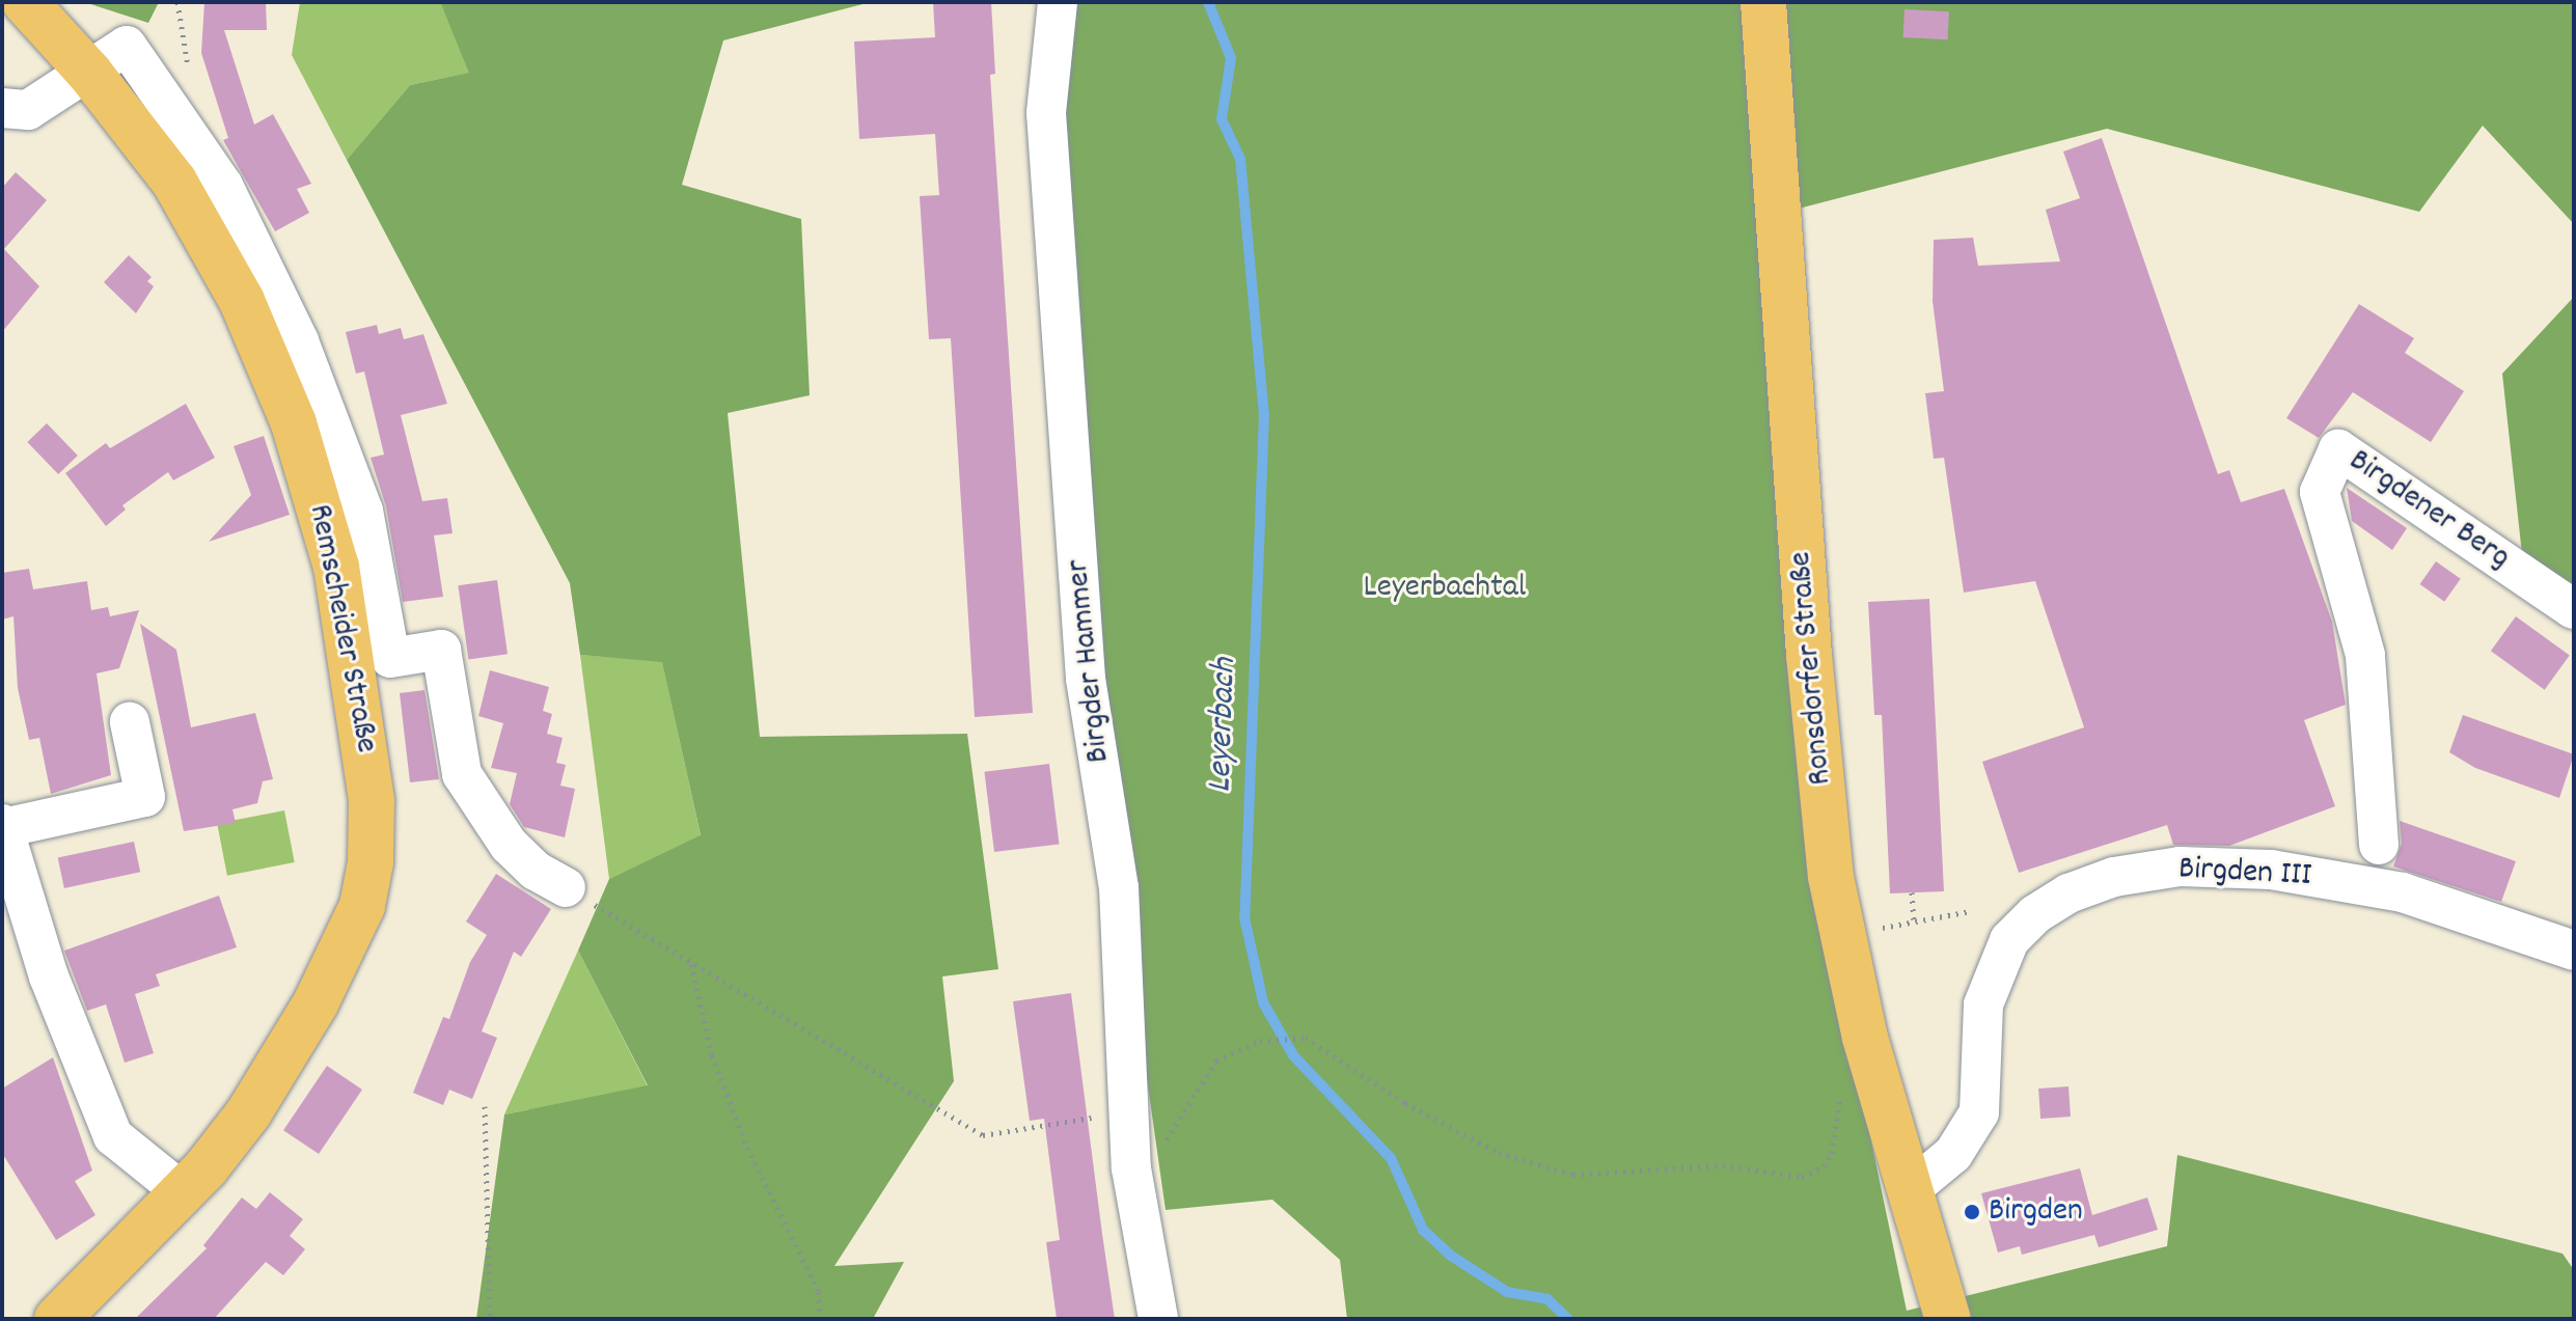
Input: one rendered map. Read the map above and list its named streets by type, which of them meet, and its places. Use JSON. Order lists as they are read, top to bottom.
{
  "streets": {
    "main road": ["Remscheider Straße", "Ronsdorfer Straße"],
    "street": ["Birgdener Berg", "Birgder Hammer", "Birgden III"]
  },
  "crossings": [
    ["Ronsdorfer Straße", "Birgden III"]
  ],
  "water": ["Leyerbach"],
  "parks": ["Leyerbachtal"],
  "places": ["Birgden"]
}
